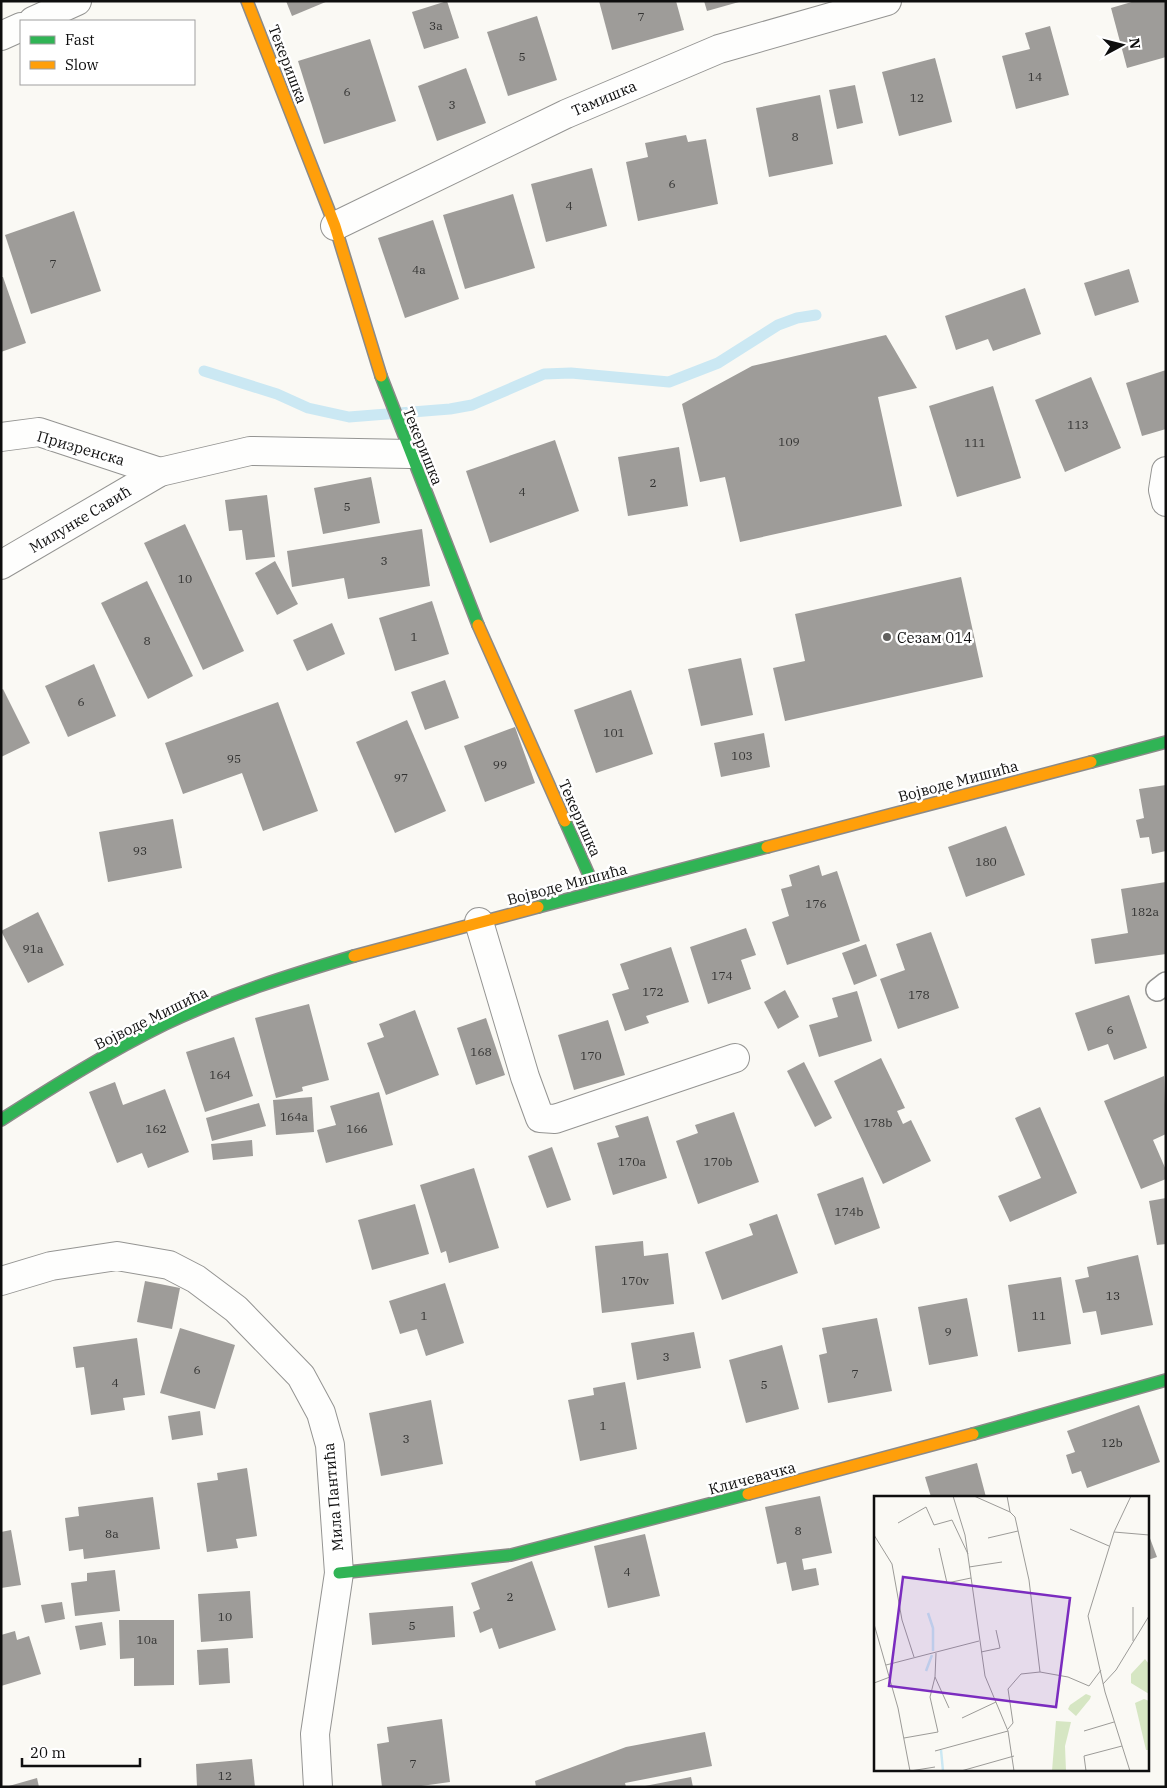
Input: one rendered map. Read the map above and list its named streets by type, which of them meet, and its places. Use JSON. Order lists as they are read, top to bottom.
{
  "streets": {
    "street": [
      "Текеришка",
      "Тамишка",
      "Призренска",
      "Милунке Савић",
      "Војводе Мишића",
      "Кличевачка",
      "Мила Пантића"
    ]
  },
  "crossings": [
    ["Текеришка", "Тамишка"],
    ["Текеришка", "Војводе Мишића"],
    ["Призренска", "Милунке Савић"],
    ["Кличевачка", "Мила Пантића"]
  ],
  "places": ["Сезам 014"],
  "house_numbers": [
    "7",
    "3a",
    "5",
    "14",
    "6",
    "12",
    "3",
    "8",
    "6",
    "4",
    "7",
    "4a",
    "113",
    "109",
    "111",
    "2",
    "4",
    "5",
    "3",
    "10",
    "1",
    "8",
    "6",
    "101",
    "103",
    "95",
    "99",
    "97",
    "93",
    "180",
    "176",
    "182a",
    "91a",
    "174",
    "172",
    "178",
    "6",
    "168",
    "170",
    "164",
    "164a",
    "178b",
    "162",
    "166",
    "170a",
    "170b",
    "174b",
    "170v",
    "13",
    "1",
    "11",
    "9",
    "3",
    "6",
    "7",
    "4",
    "5",
    "1",
    "3",
    "12b",
    "8",
    "8a",
    "4",
    "2",
    "10",
    "5",
    "10a",
    "7",
    "12"
  ],
  "legend": ["Fast", "Slow"],
  "scale_bar": "20 m",
  "north": "right"
}
